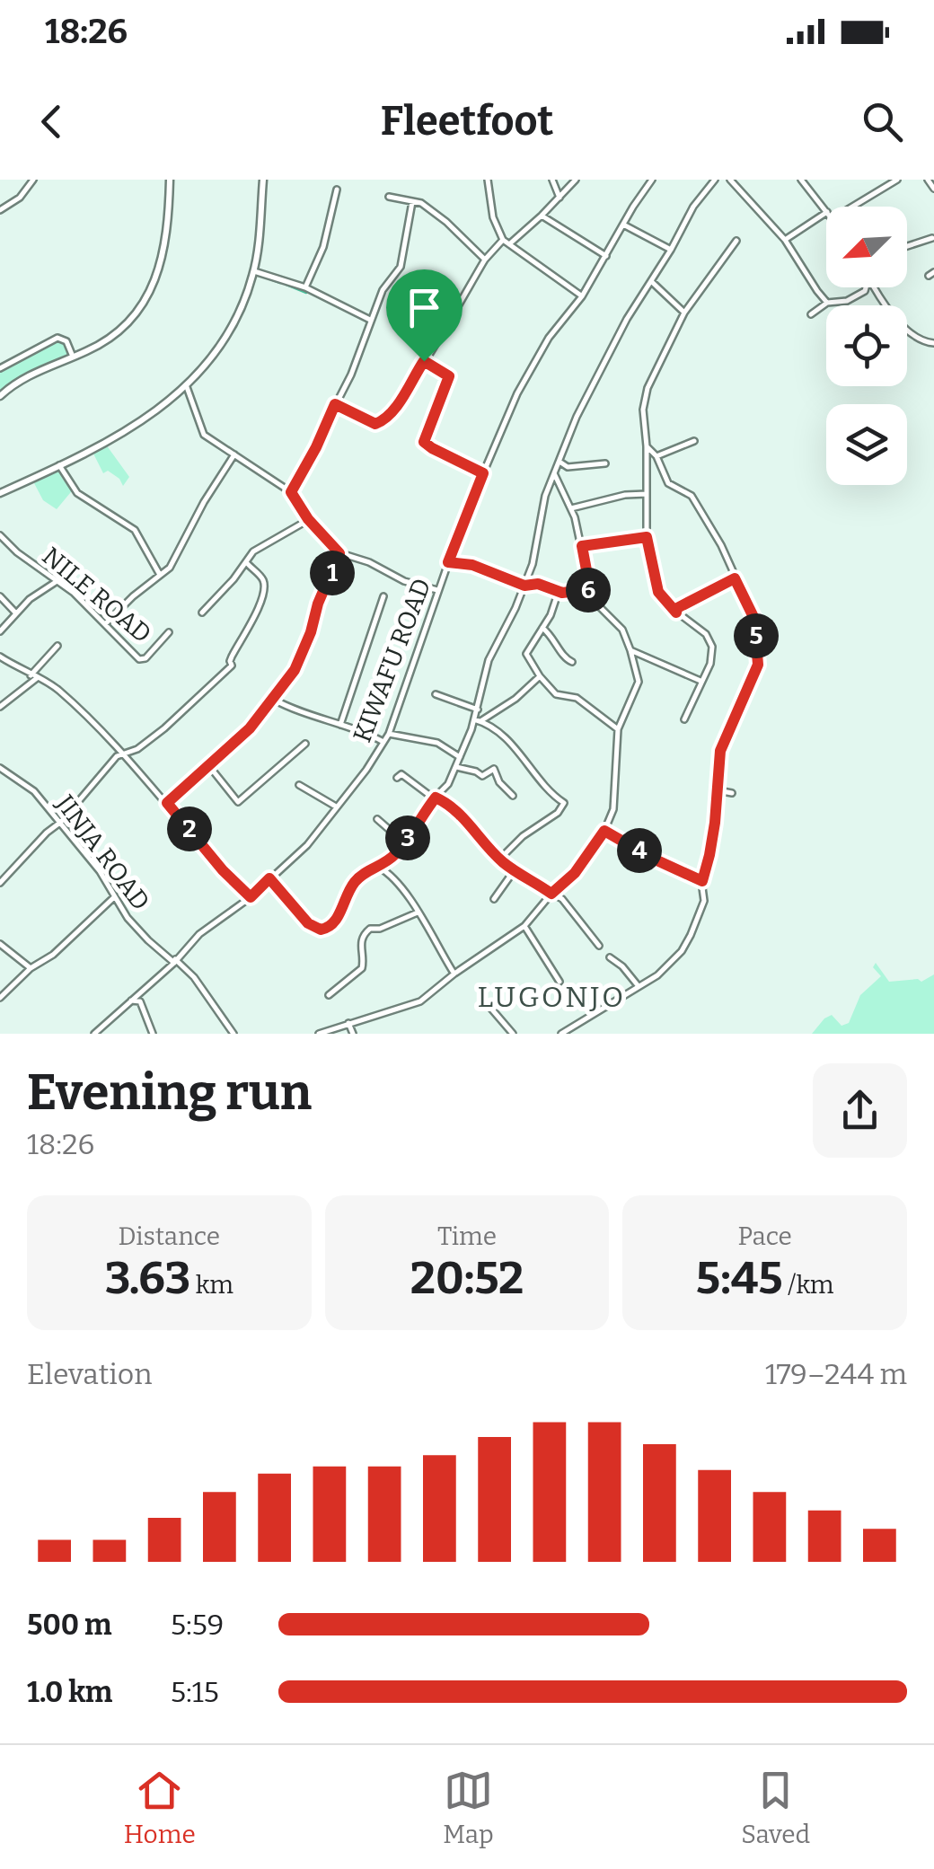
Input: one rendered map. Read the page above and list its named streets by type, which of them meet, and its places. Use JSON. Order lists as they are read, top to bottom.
{
  "streets": {
    "street": ["NILE ROAD", "KIWAFU ROAD", "JINJA ROAD"]
  },
  "crossings": [
    ["KIWAFU ROAD", "JINJA ROAD"]
  ],
  "districts": ["LUGONJO"],
  "north": "bottom left",
  "page": {
    "status": "18:26",
    "header": "Fleetfoot",
    "pins": [
      "1",
      "6",
      "5",
      "2",
      "3",
      "4"
    ],
    "heading": ["Evening run", "18:26"],
    "stats": [
      ["Distance", "3.63 km"],
      ["Time", "20:52"],
      ["Pace", "5:45 /km"]
    ],
    "chart": ["Elevation", "179–244 m"],
    "list": [
      {
        "name": "500 m",
        "note": "5:59"
      },
      {
        "name": "1.0 km",
        "note": "5:15"
      }
    ],
    "tabs": ["Home", "Map", "Saved"]
  }
}
